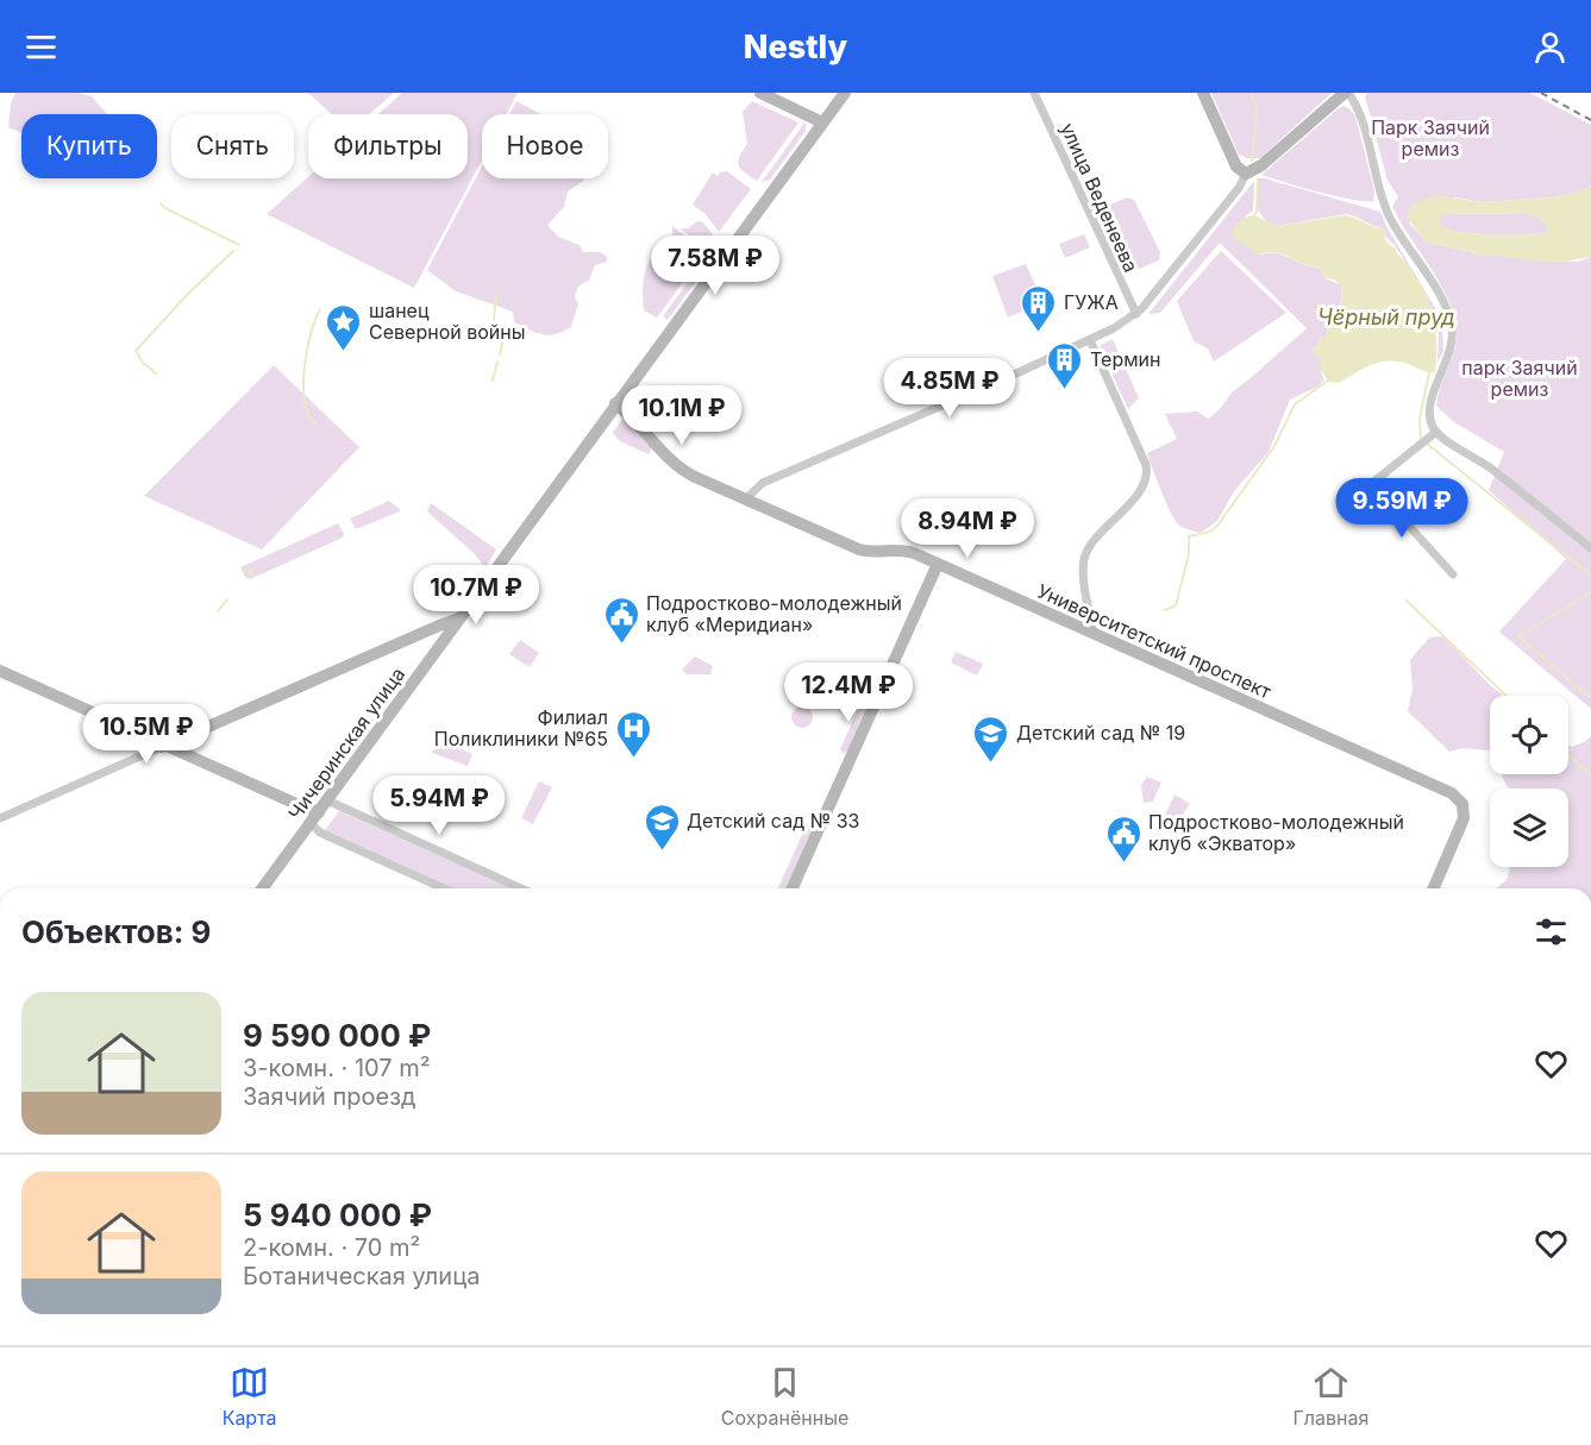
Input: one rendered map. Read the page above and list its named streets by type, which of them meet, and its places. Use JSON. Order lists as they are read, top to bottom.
{
  "streets": {
    "street": ["улица Веденеева", "Университетский проспект", "Чичеринская улица"]
  },
  "crossings": [
    ["Университетский проспект", "Чичеринская улица"]
  ],
  "water": ["Чёрный пруд"],
  "parks": ["Парк Заячий ремиз", "парк Заячий ремиз"],
  "places": {
    "building": ["ГУЖА", "Термин"],
    "place": ["шанец Северной войны"],
    "public building": ["Подростково-молодежный клуб «Меридиан»", "Подростково-молодежный клуб «Экватор»"],
    "hospital": ["Филиал Поликлиники №65"],
    "school or university": ["Детский сад № 19", "Детский сад № 33"]
  },
  "page": {
    "header": "Nestly",
    "chip": [
      "Купить",
      "Снять",
      "Фильтры",
      "Новое"
    ],
    "price": [
      "7.58M ₽",
      "4.85M ₽",
      "10.1M ₽",
      "9.59M ₽",
      "8.94M ₽",
      "10.7M ₽",
      "12.4M ₽",
      "10.5M ₽",
      "5.94M ₽"
    ],
    "heading": "Объектов: 9",
    "list": [
      {
        "name": "9 590 000 ₽",
        "note": "3-комн. · 107 m² · Заячий проезд"
      },
      {
        "name": "5 940 000 ₽",
        "note": "2-комн. · 70 m² · Ботаническая улица"
      }
    ],
    "tabs": ["Карта", "Сохранённые", "Главная"]
  }
}
